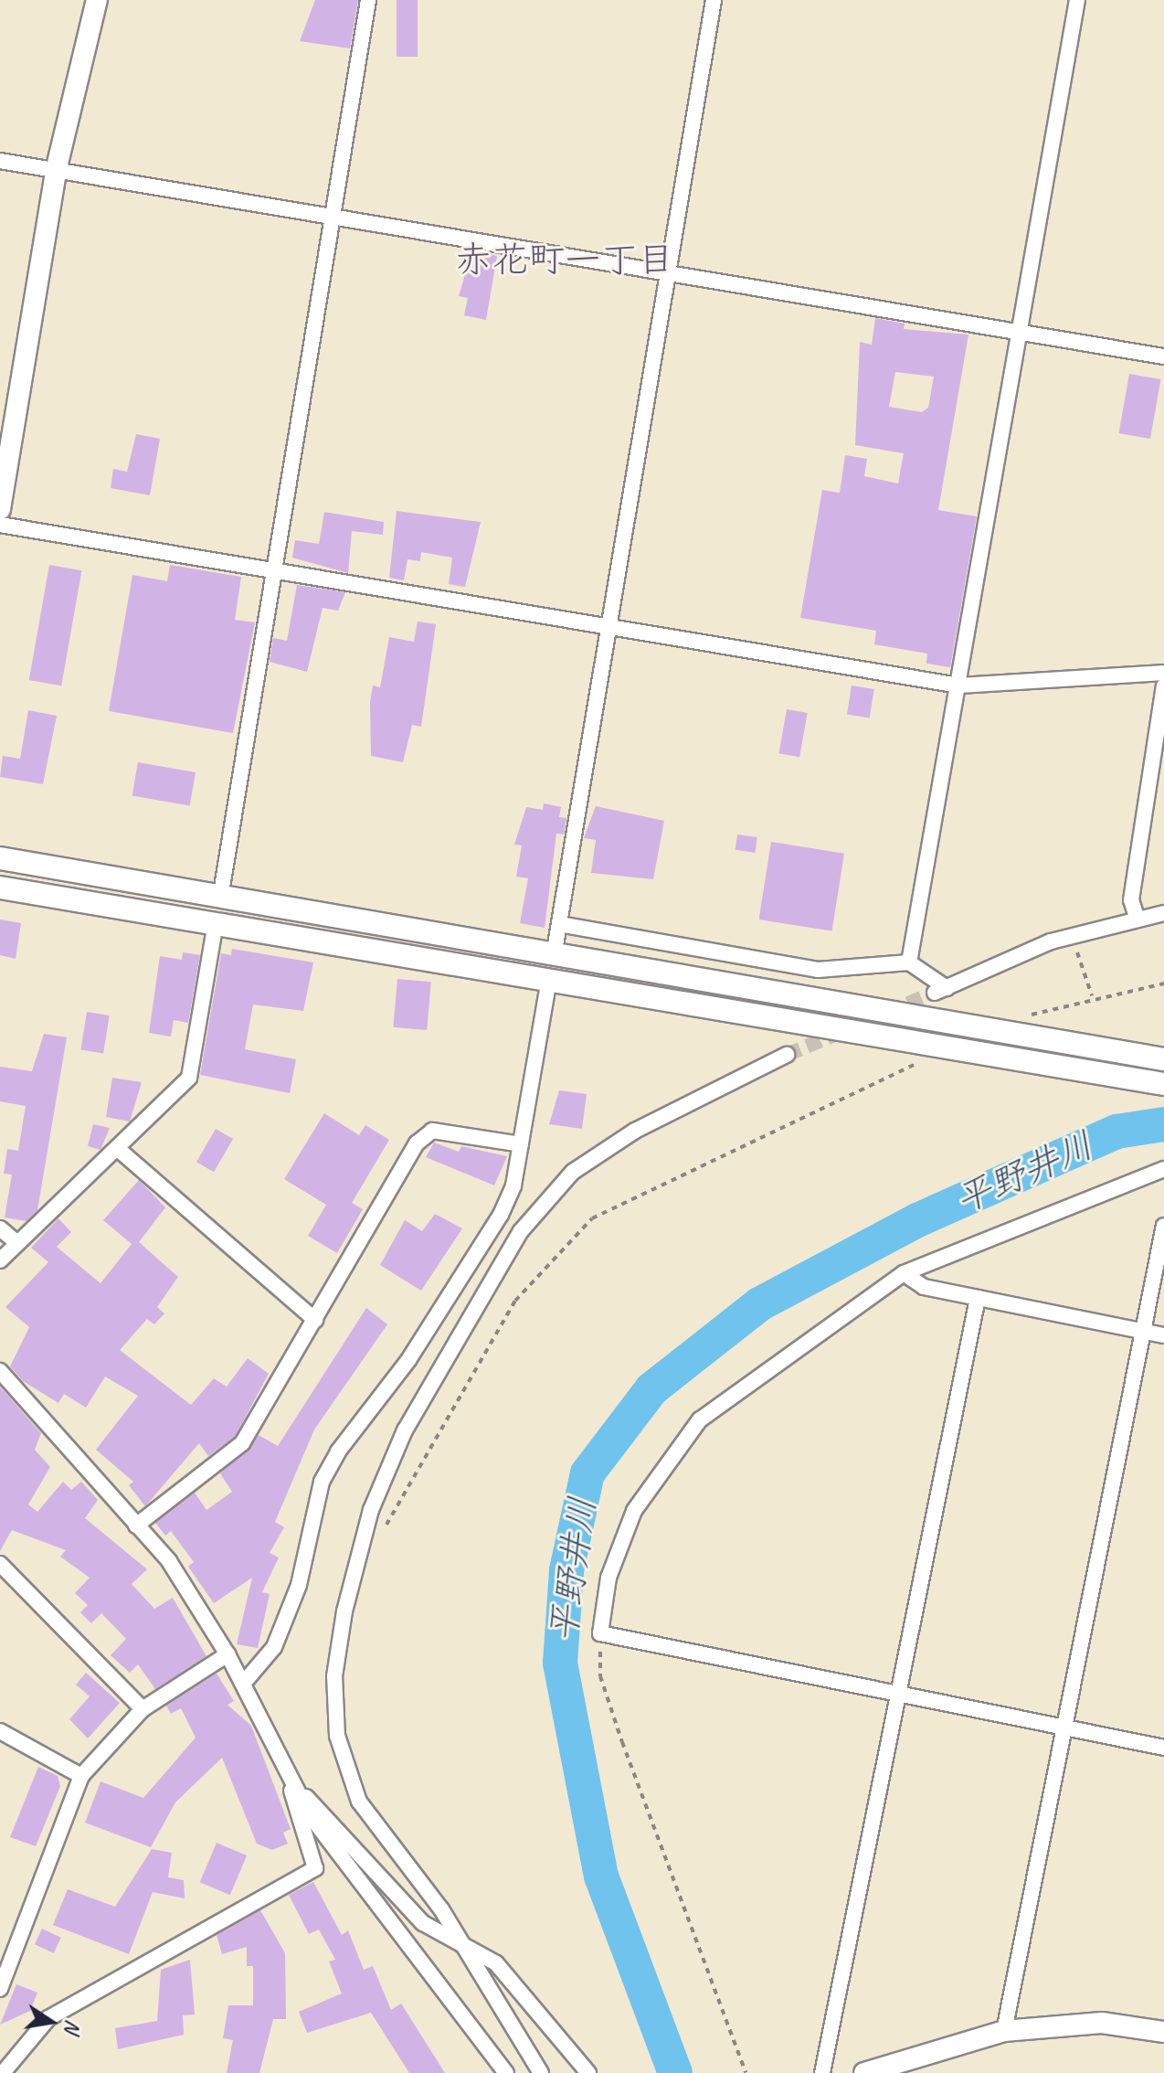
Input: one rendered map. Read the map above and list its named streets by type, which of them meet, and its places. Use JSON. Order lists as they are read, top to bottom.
{
  "districts": ["赤花町一丁目"],
  "water": ["平野井川"],
  "north": "right"
}
